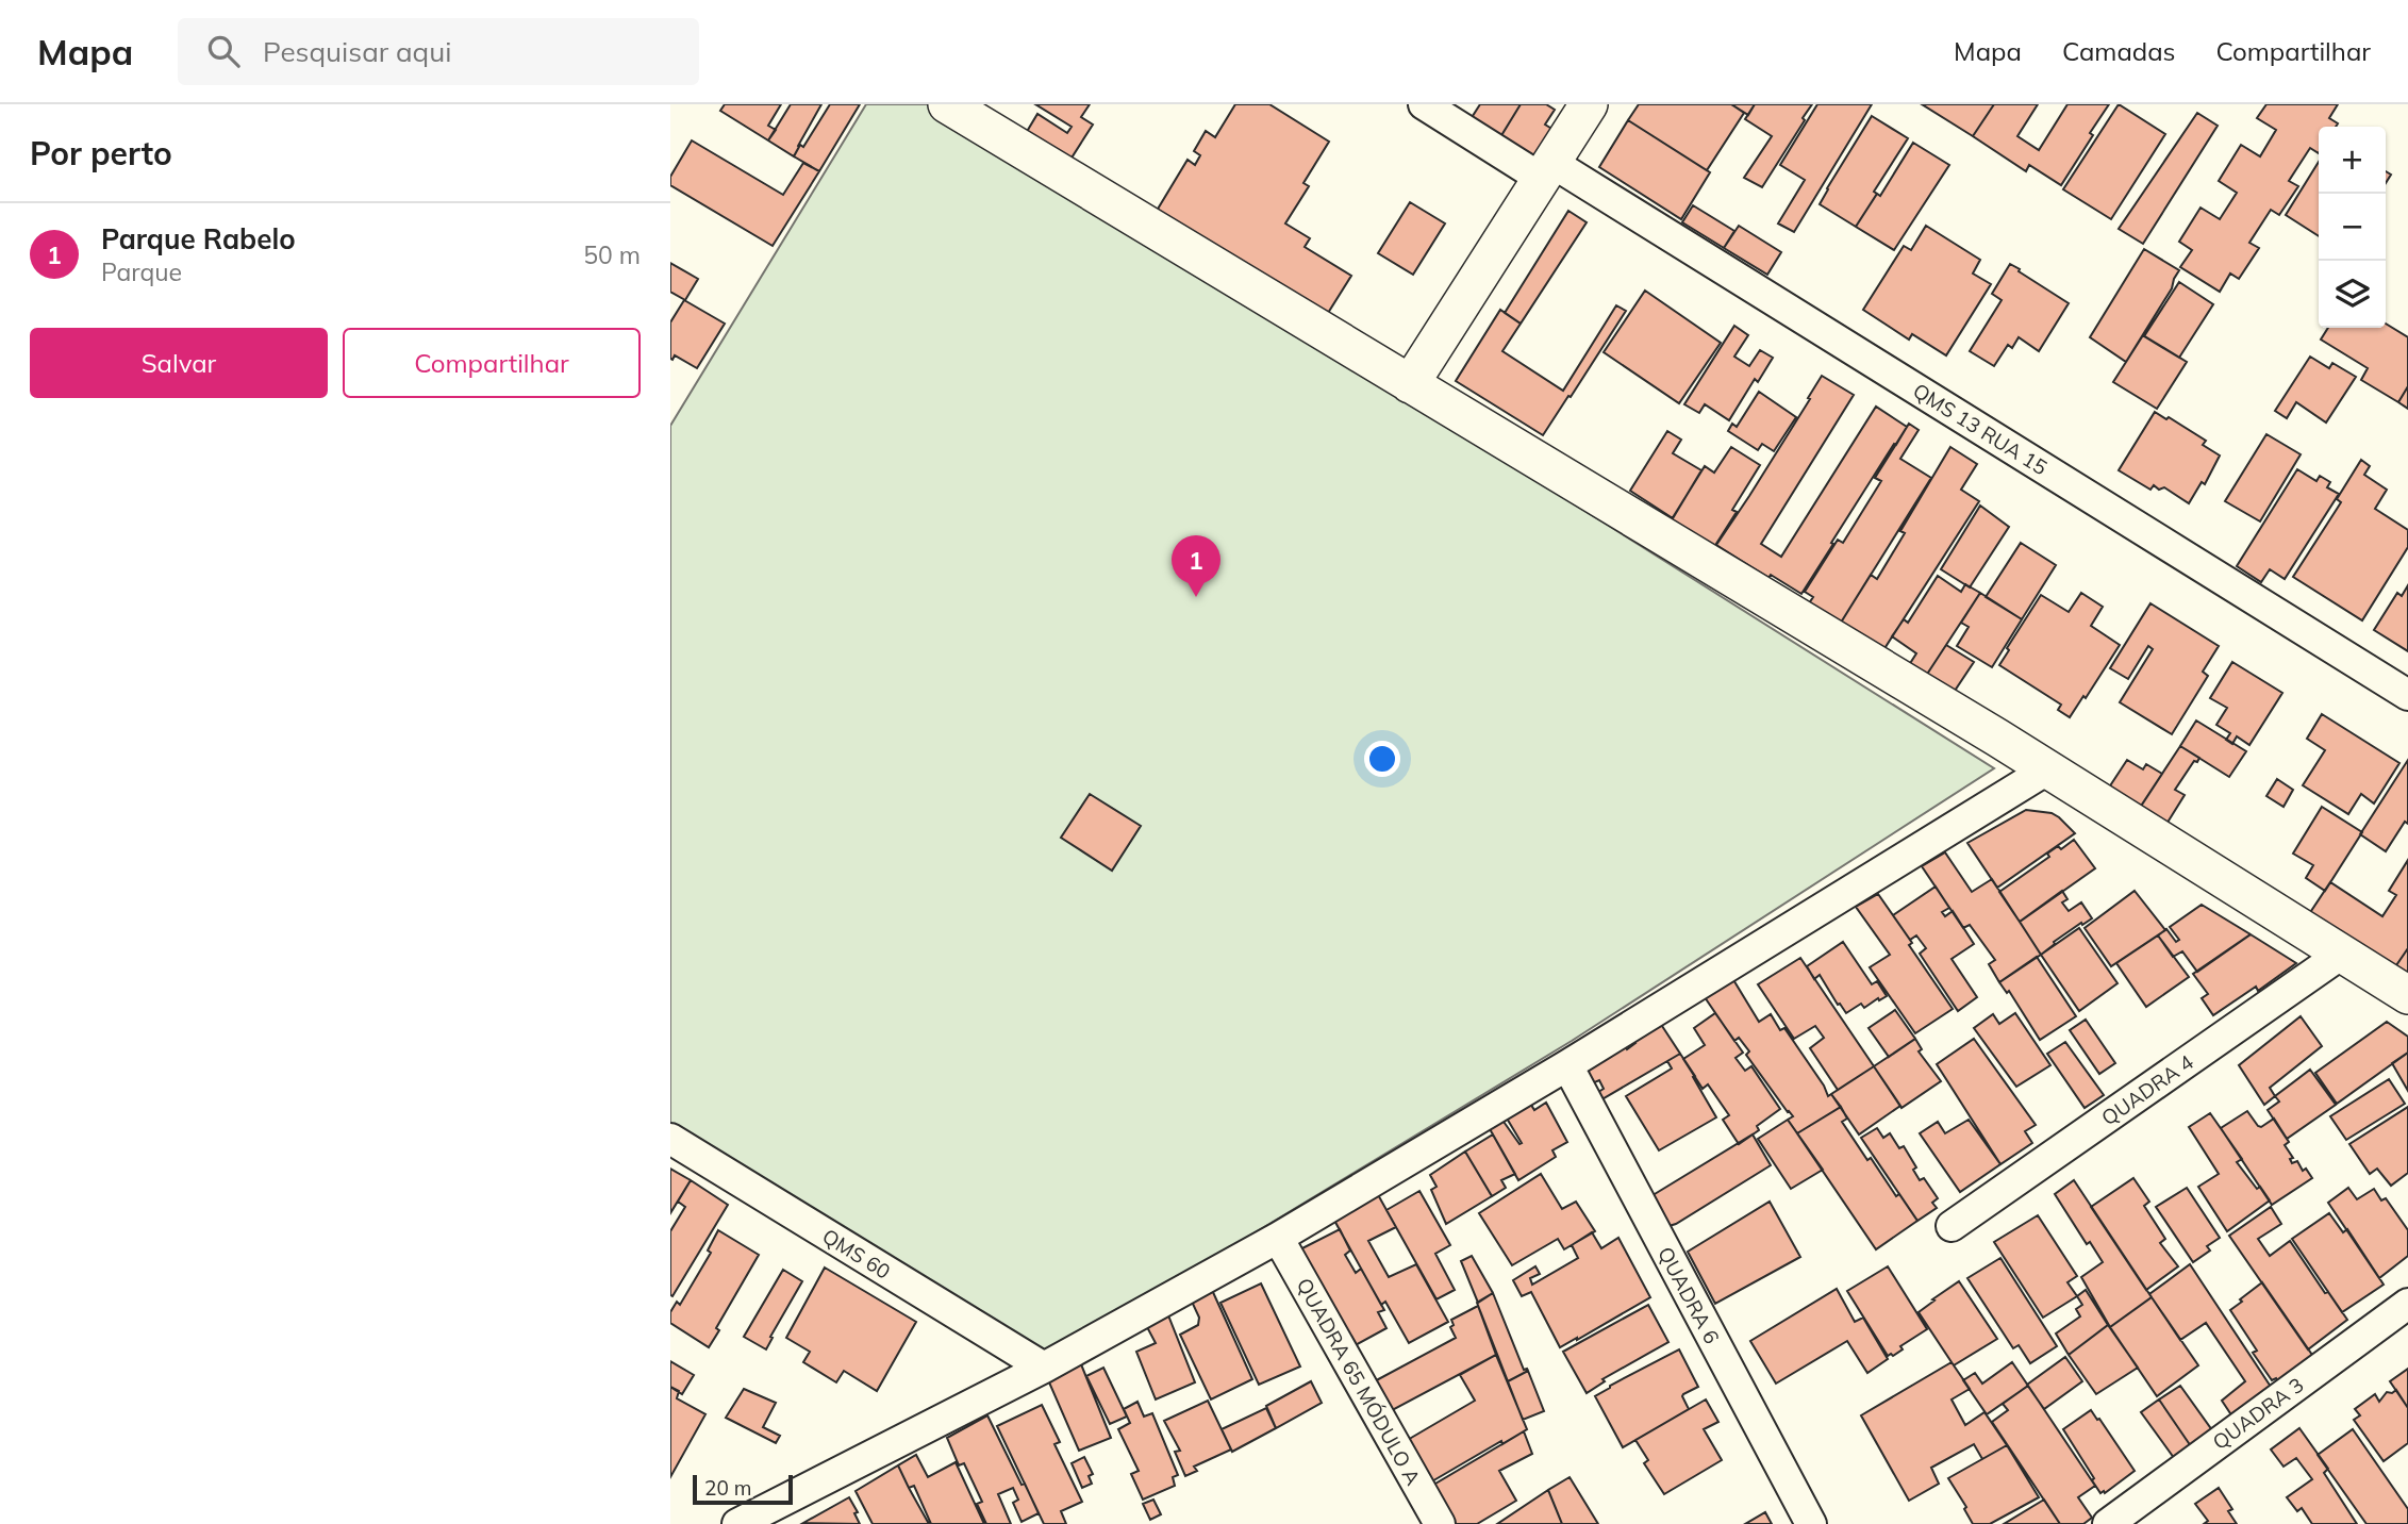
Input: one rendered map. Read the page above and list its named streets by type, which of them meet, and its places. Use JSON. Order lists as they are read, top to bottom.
{
  "streets": {
    "street": [
      "QMS 13 RUA 15",
      "QUADRA 4",
      "QMS 60",
      "QUADRA 6",
      "QUADRA 65 MÓDULO A",
      "QUADRA 3"
    ]
  },
  "scale_bar": "20 m",
  "page": {
    "header": "Mapa",
    "search": "Pesquisar aqui",
    "nav": ["Mapa", "Camadas", "Compartilhar"],
    "heading": "Por perto",
    "map_buttons": ["+", "−"],
    "list": [
      {
        "mark": "1",
        "name": "Parque Rabelo",
        "note": "Parque",
        "value": "50 m"
      }
    ],
    "buttons": ["Salvar", "Compartilhar"],
    "pins": "1",
    "scale": "20 m"
  }
}
